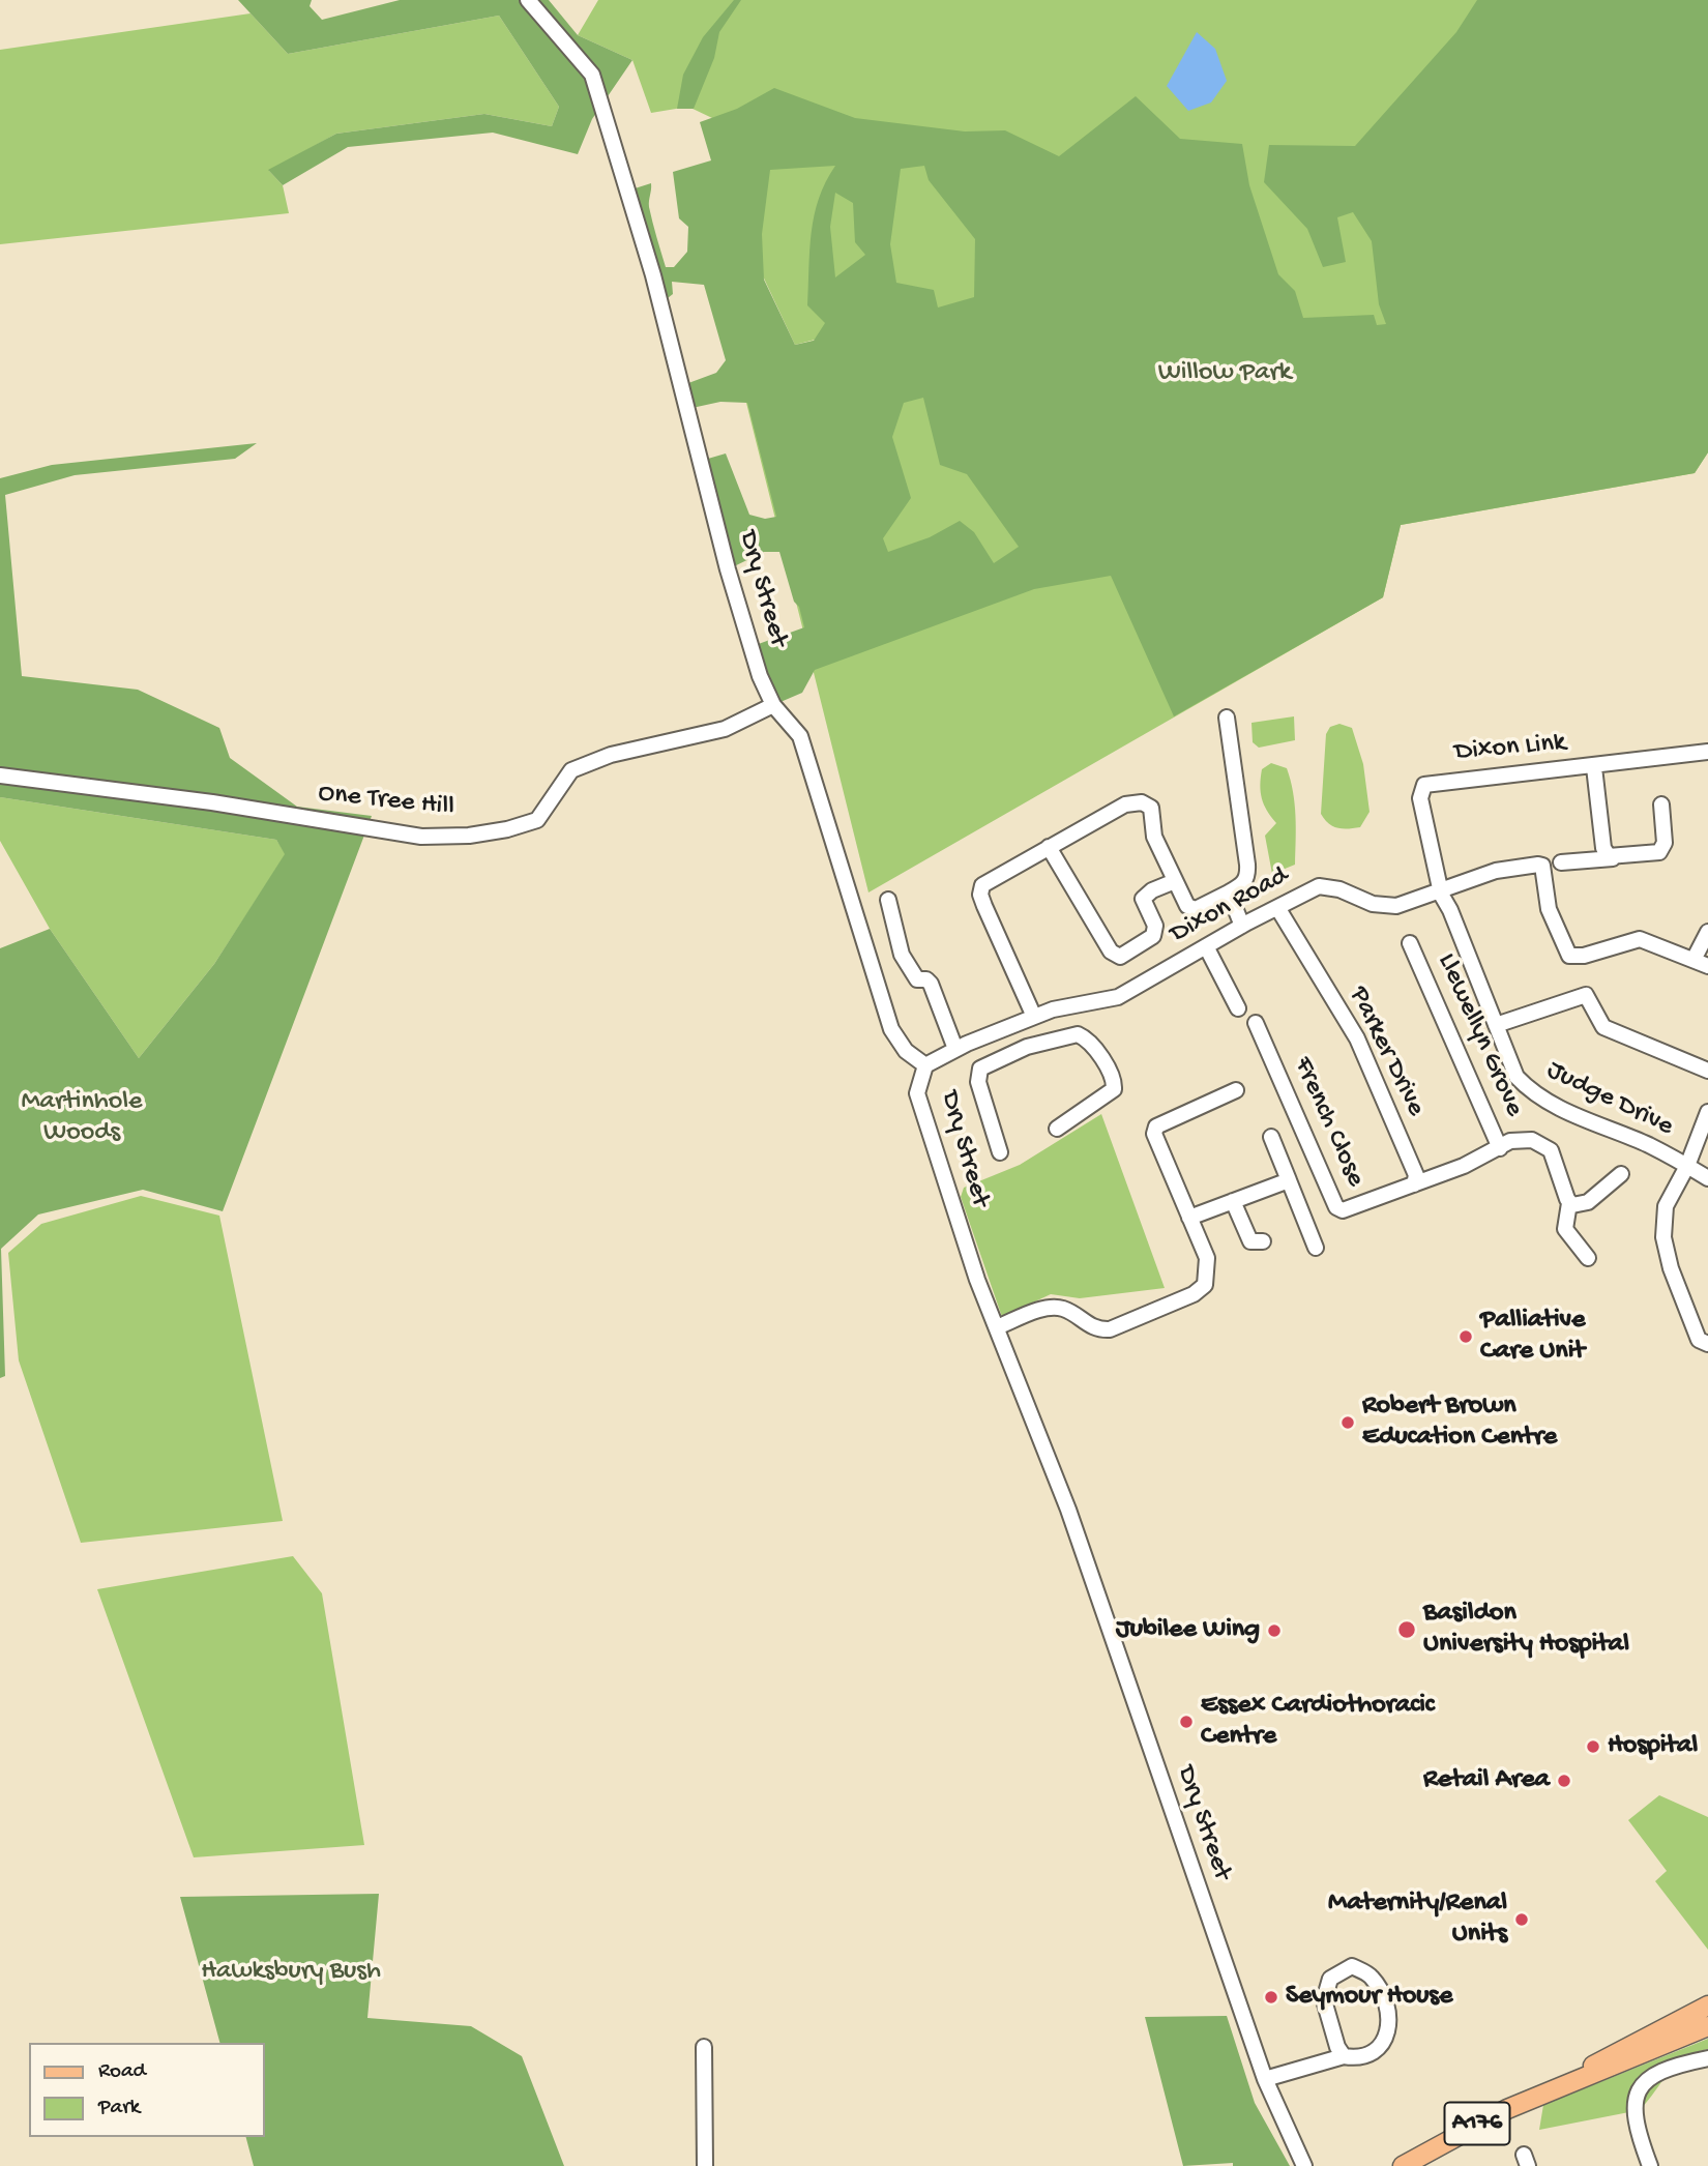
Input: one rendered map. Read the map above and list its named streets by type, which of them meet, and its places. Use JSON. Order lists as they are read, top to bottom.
{
  "streets": {
    "main road": ["A176"],
    "street": [
      "Dry Street",
      "Dixon Link",
      "One Tree Hill",
      "Dixon Road",
      "Llewellyn Grove",
      "Parker Drive",
      "Judge Drive",
      "French Close"
    ]
  },
  "crossings": [
    ["Dry Street", "One Tree Hill"],
    ["Dry Street", "Dixon Road"],
    ["Dixon Link", "Dixon Road"],
    ["Dixon Link", "Judge Drive"],
    ["Dixon Road", "Parker Drive"],
    ["Dixon Road", "Judge Drive"],
    ["Parker Drive", "French Close"]
  ],
  "parks": ["Willow Park", "Martinhole Woods", "Hawksbury Bush"],
  "places": [
    "Palliative Care Unit",
    "Robert Brown Education Centre",
    "Basildon University Hospital",
    "Jubilee Wing",
    "Essex Cardiothoracic Centre",
    "Hospital",
    "Retail Area",
    "Maternity/Renal Units",
    "Seymour House"
  ],
  "legend": ["Road", "Park"]
}
